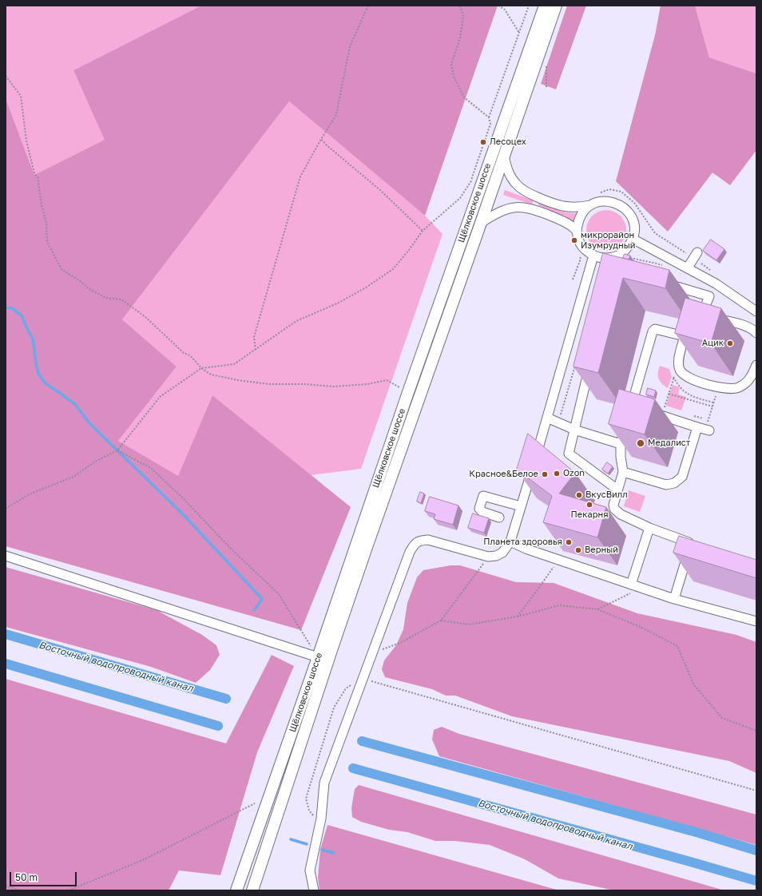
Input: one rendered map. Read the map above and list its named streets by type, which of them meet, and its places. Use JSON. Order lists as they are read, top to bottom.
{
  "streets": {
    "main road": ["Щёлковское шоссе"]
  },
  "water": ["Восточный водопроводный канал"],
  "places": [
    "Лесоцех",
    "микрорайон Изумрудный",
    "Ацик",
    "Медалист",
    "Ozon",
    "Красное&Белое",
    "ВкусВилл",
    "Пекарня",
    "Планета здоровья",
    "Верный"
  ],
  "scale_bar": "50 m"
}
